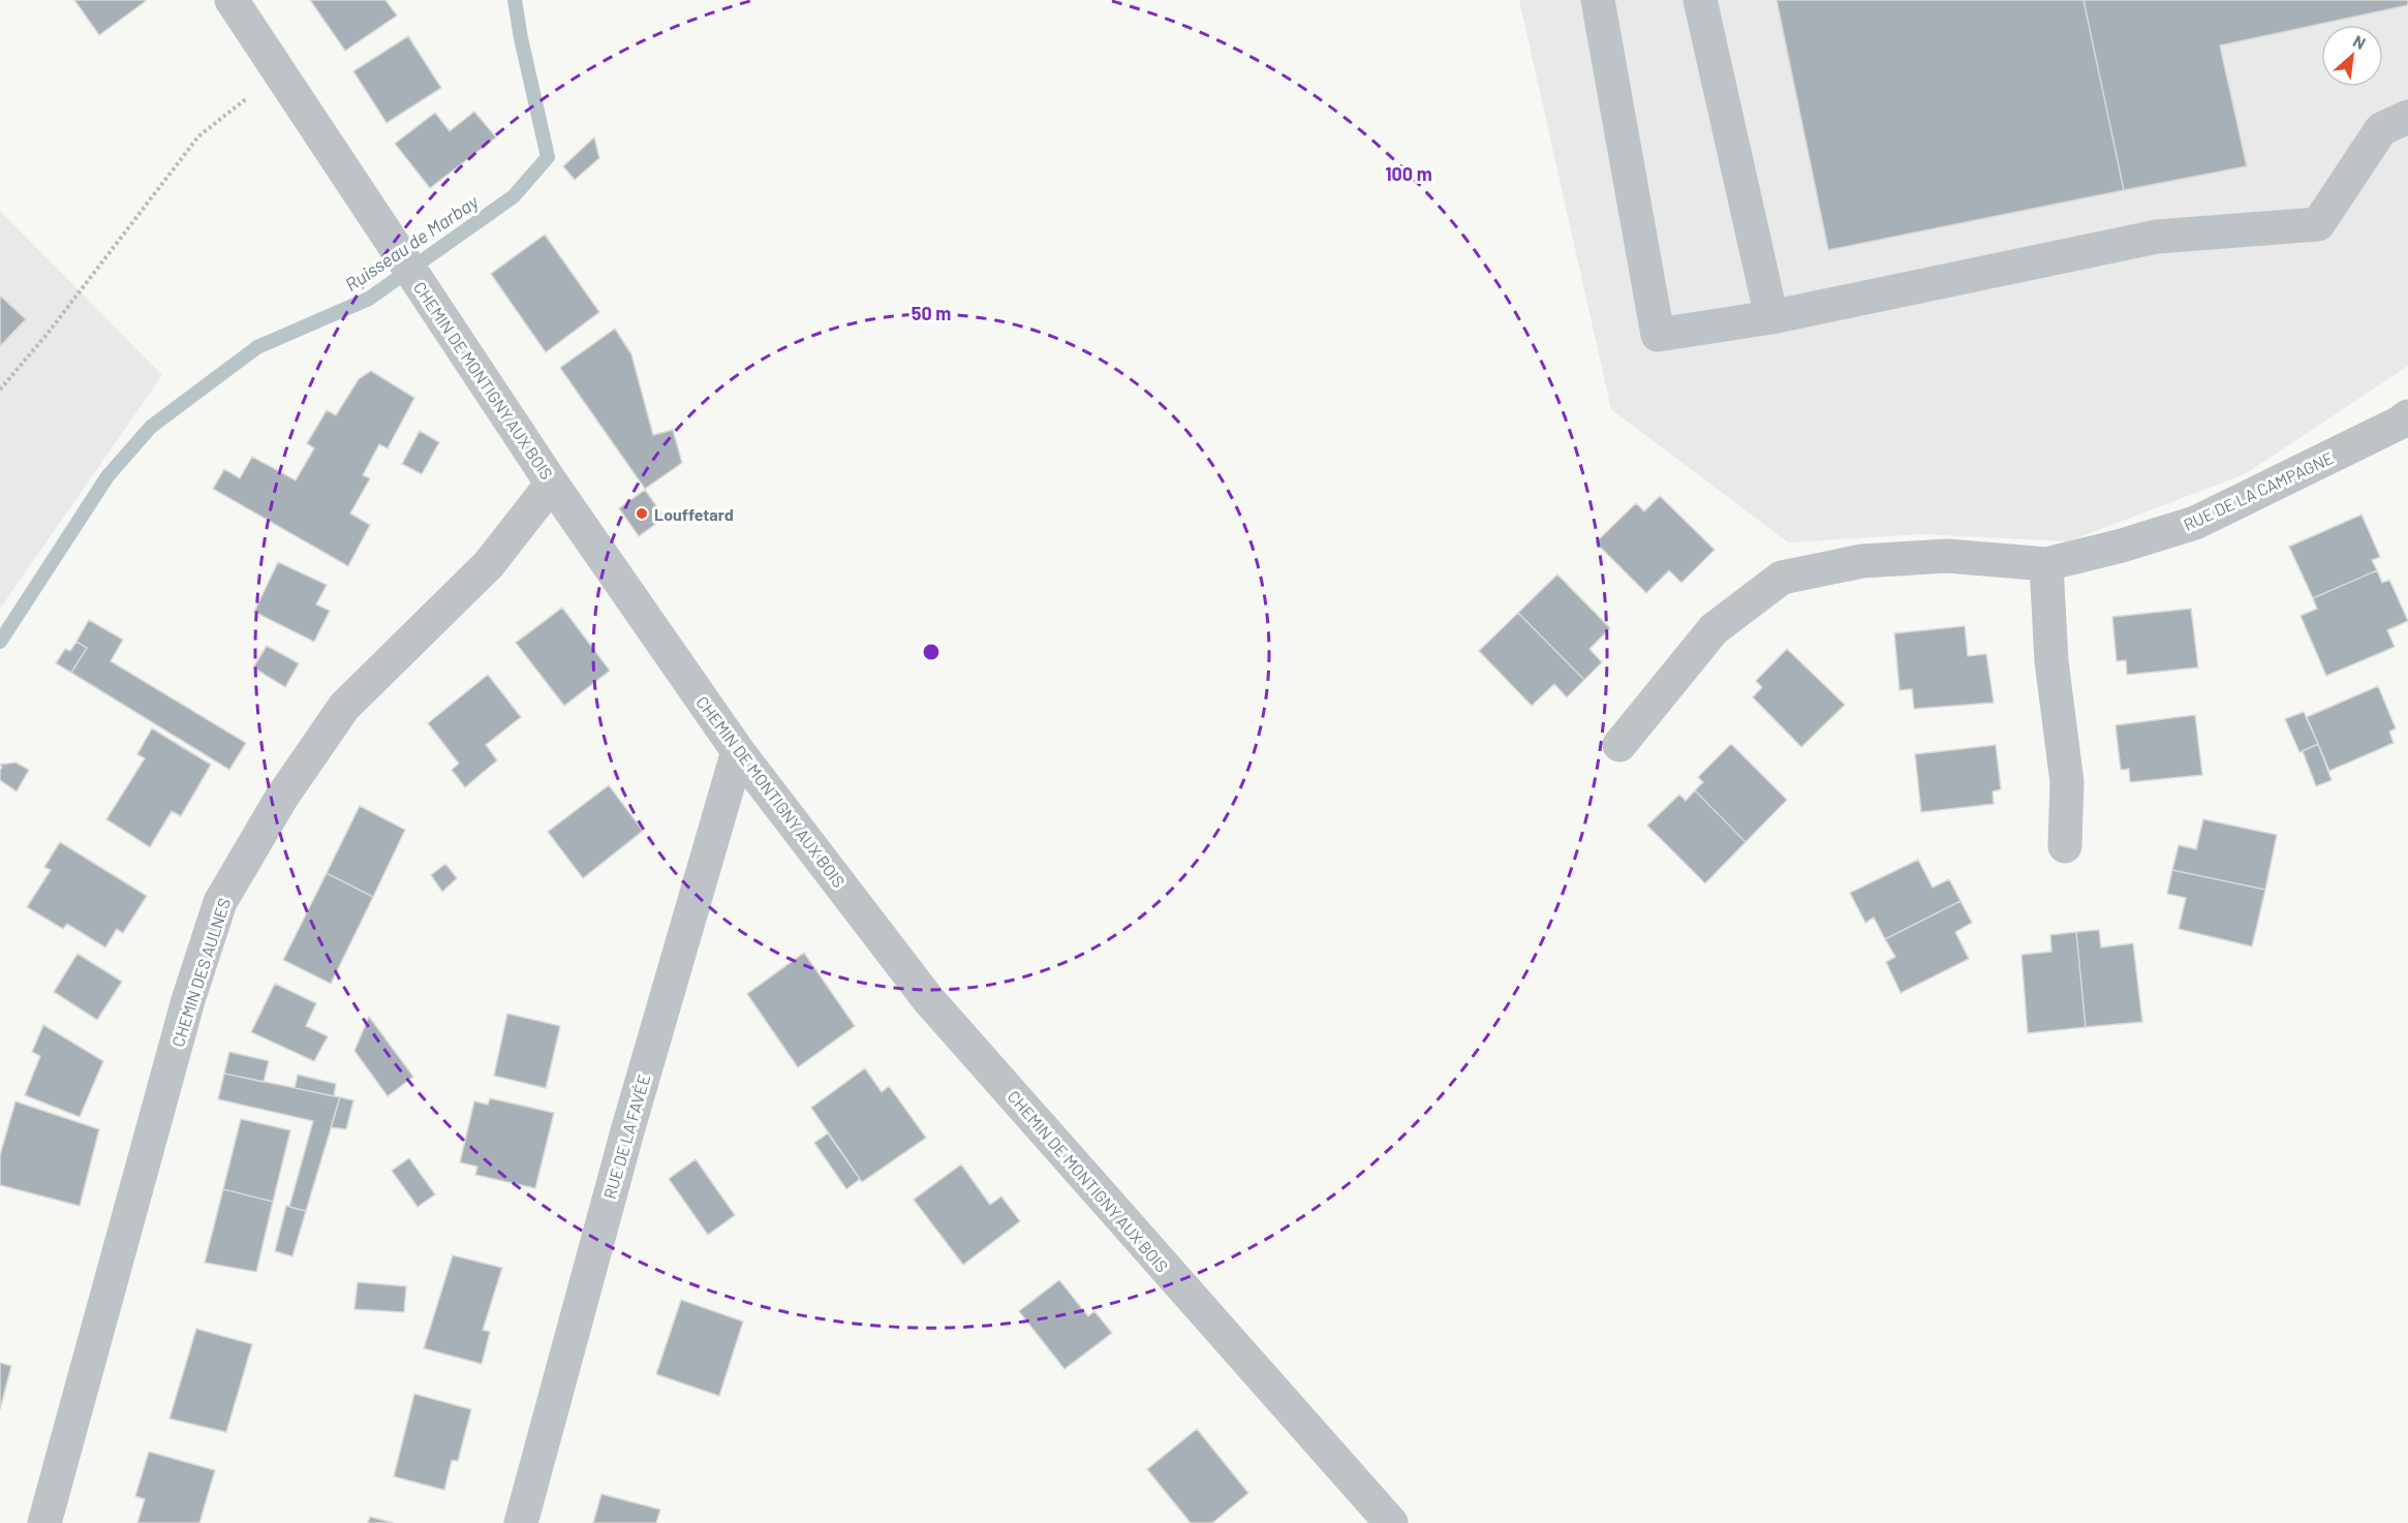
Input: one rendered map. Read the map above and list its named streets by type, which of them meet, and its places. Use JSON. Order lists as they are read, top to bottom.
{
  "streets": {
    "street": [
      "CHEMIN DE MONTIGNY AUX BOIS",
      "RUE DE LA CAMPAGNE",
      "CHEMIN DES AULNES",
      "RUE DE LA FAVÉE"
    ]
  },
  "crossings": [
    ["CHEMIN DE MONTIGNY AUX BOIS", "CHEMIN DES AULNES"],
    ["CHEMIN DE MONTIGNY AUX BOIS", "RUE DE LA FAVÉE"]
  ],
  "water": ["Ruisseau de Marbay"],
  "places": ["Louffetard"],
  "north": "top right",
  "rings": ["100 m", "50 m"]
}
